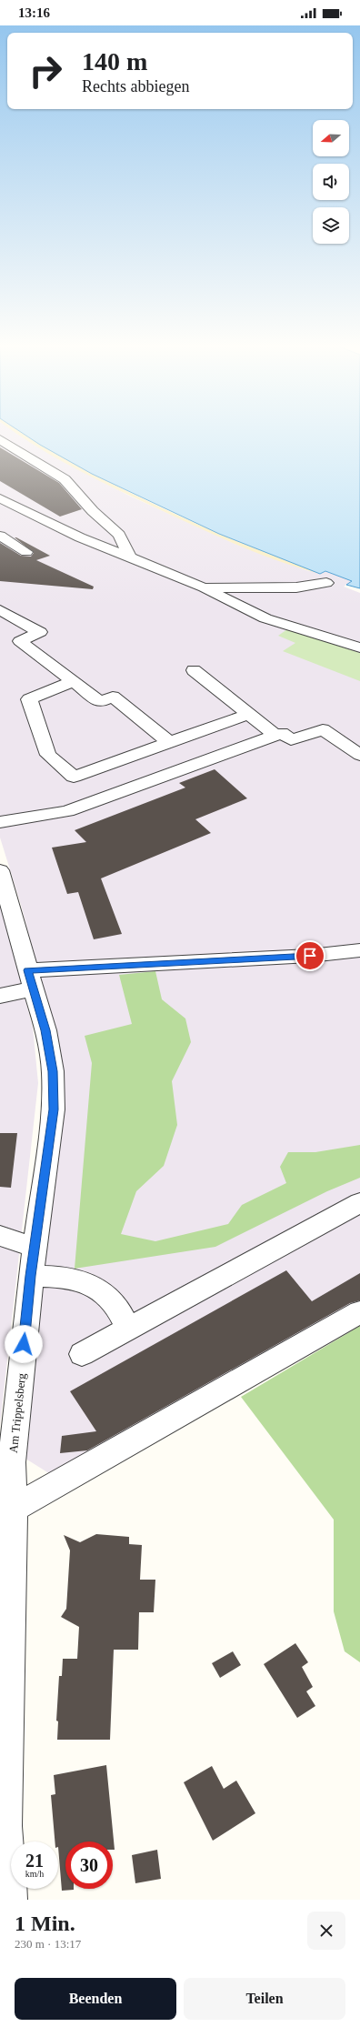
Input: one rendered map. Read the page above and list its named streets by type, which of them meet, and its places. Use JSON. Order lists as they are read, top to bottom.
{
  "streets": {
    "street": ["Am Trippelsberg"]
  },
  "north": "left",
  "page": {
    "status": "13:16",
    "turn": ["140 m", "Rechts abbiegen"],
    "speed": "21 km/h",
    "limit": "30",
    "heading": ["1 Min.", "230 m · 13:17"],
    "buttons": ["Beenden", "Teilen"]
  }
}
